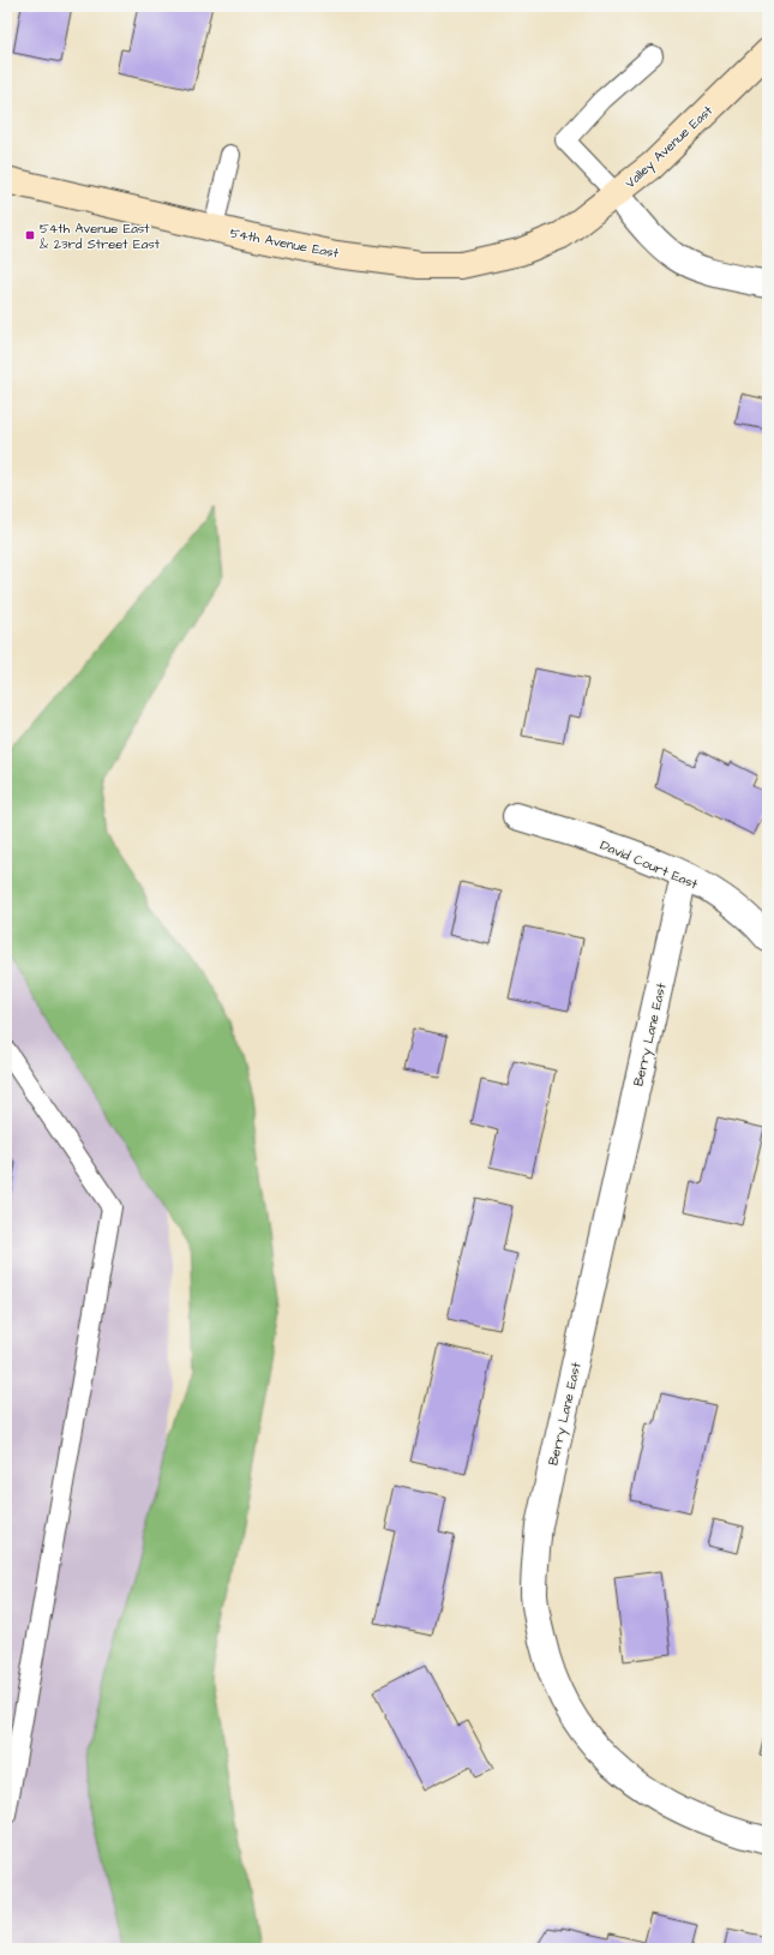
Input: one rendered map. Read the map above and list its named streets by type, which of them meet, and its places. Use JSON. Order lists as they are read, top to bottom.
{
  "streets": {
    "main road": ["Valley Avenue East", "54th Avenue East"],
    "street": ["David Court East", "Berry Lane East"]
  },
  "crossings": [
    ["Valley Avenue East", "54th Avenue East"],
    ["David Court East", "Berry Lane East"]
  ],
  "places": {
    "transit": ["54th Avenue East & 23rd Street East"]
  }
}
